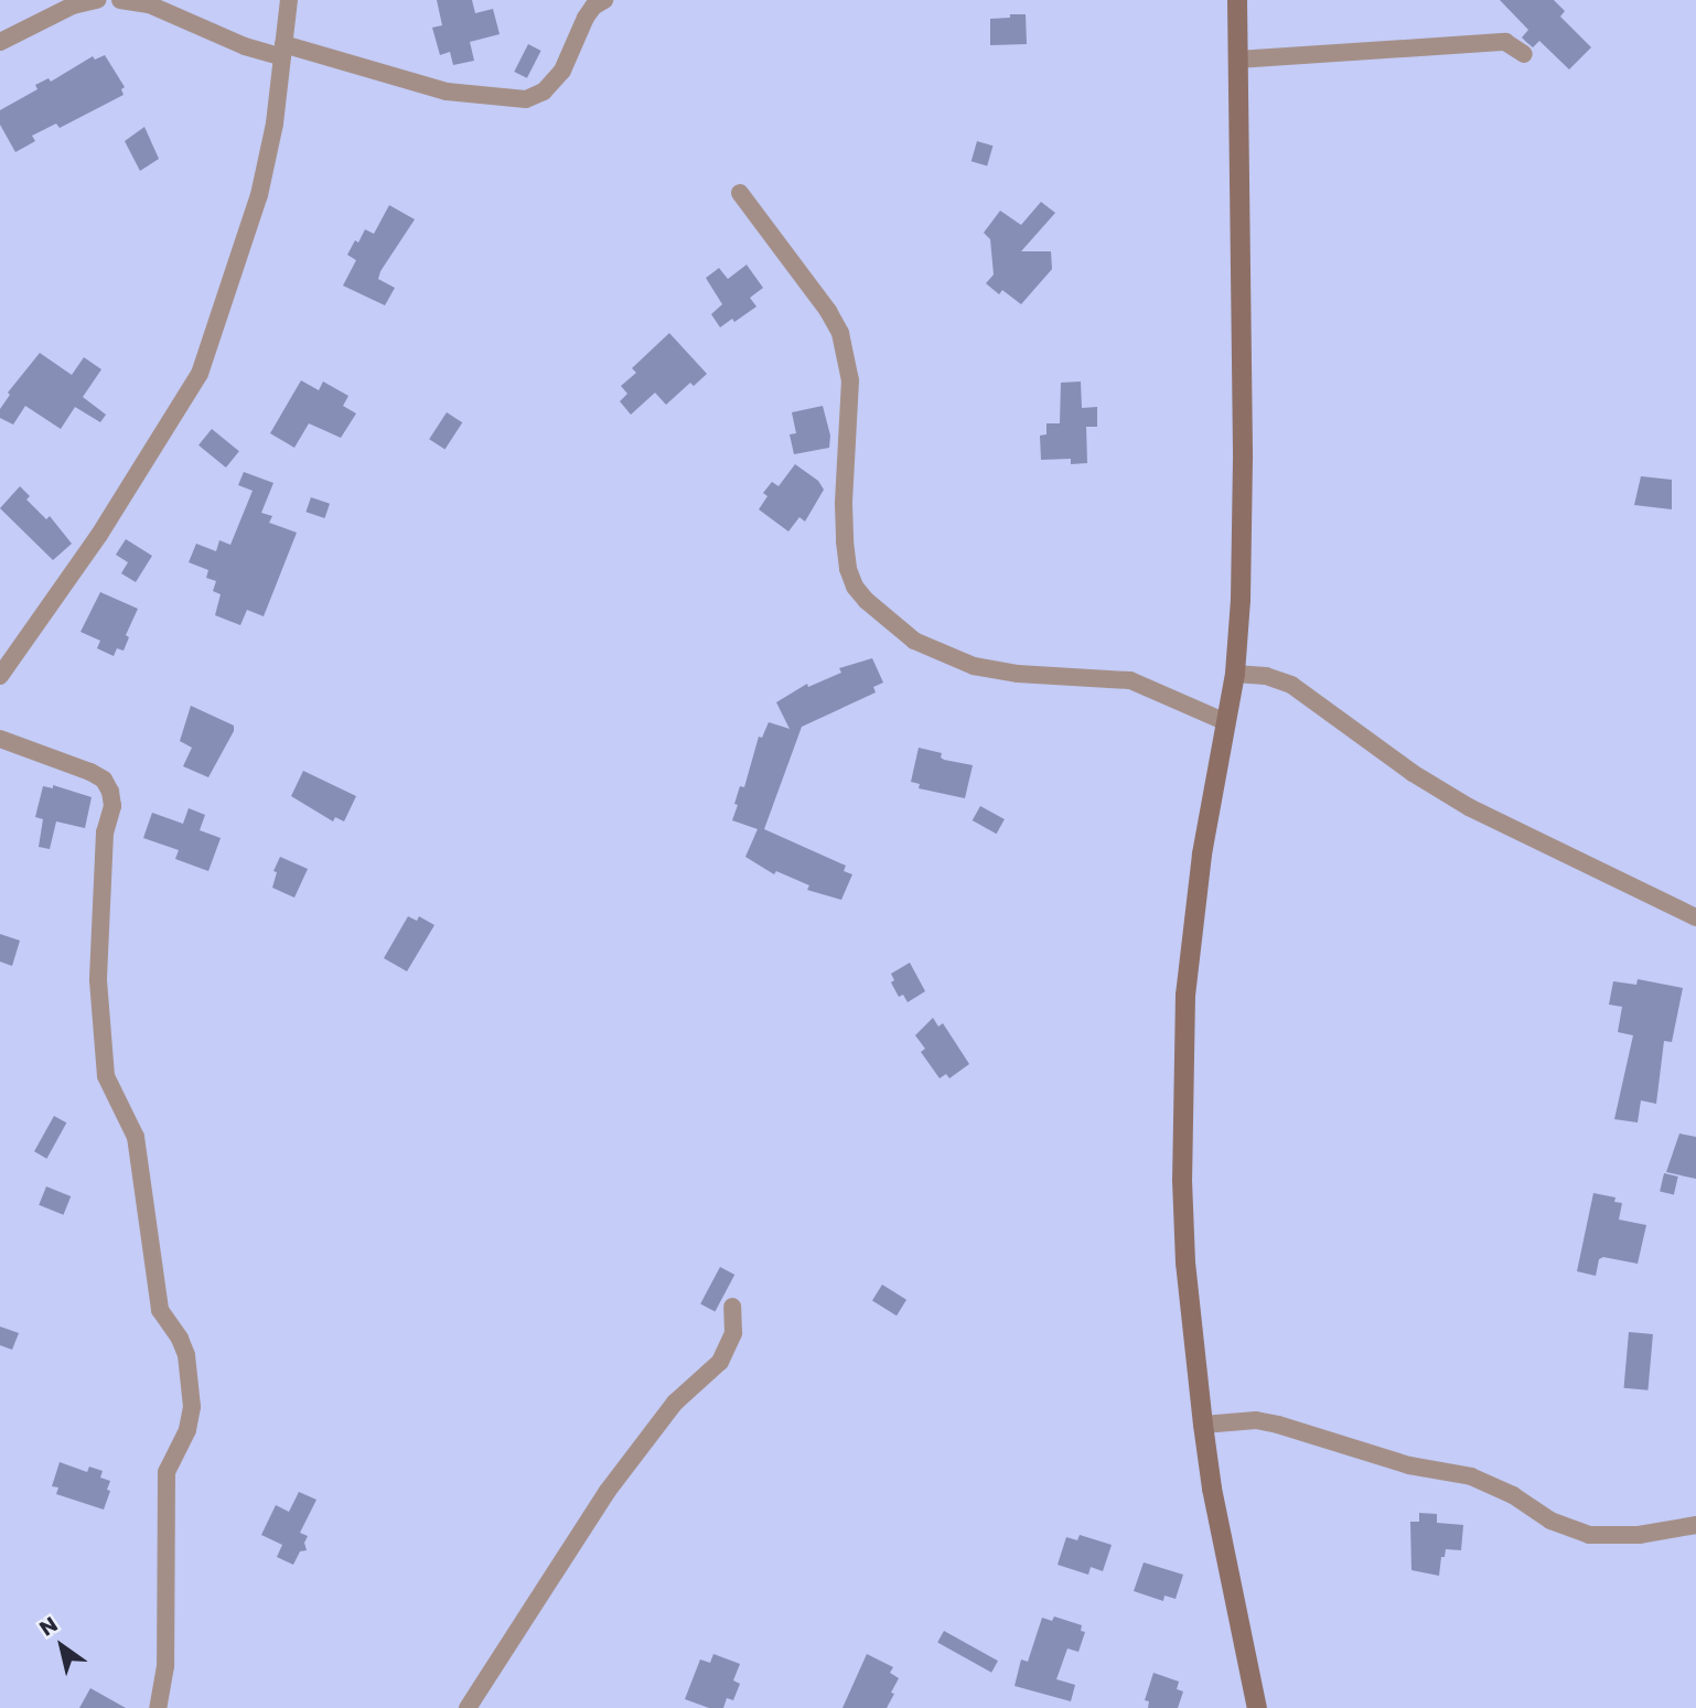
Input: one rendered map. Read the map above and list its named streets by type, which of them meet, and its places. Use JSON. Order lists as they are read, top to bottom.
{
  "north": "top left"
}
